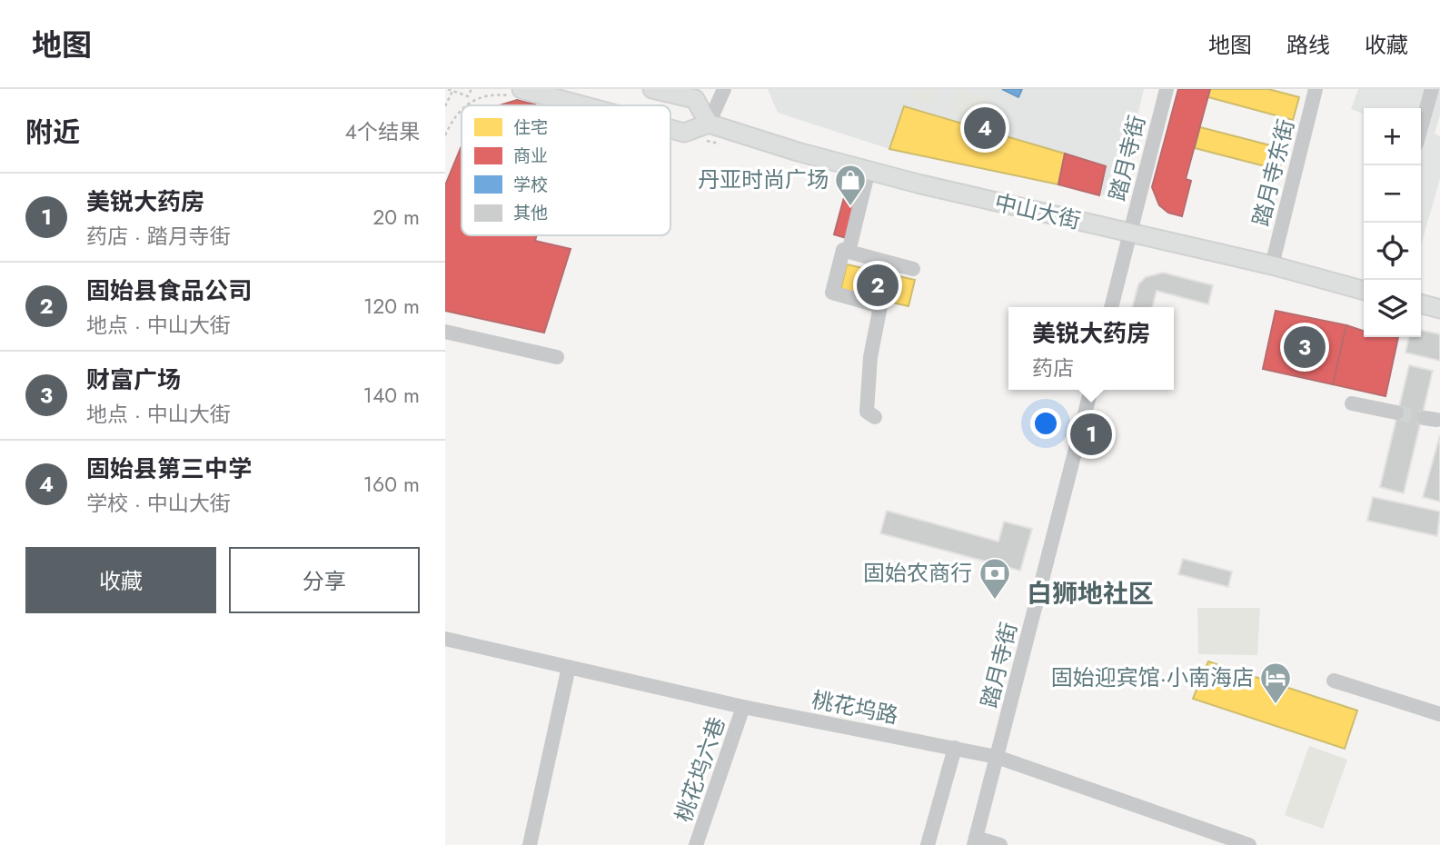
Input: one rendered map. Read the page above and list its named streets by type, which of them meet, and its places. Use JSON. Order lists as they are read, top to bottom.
{
  "streets": {
    "main road": ["中山大街"],
    "street": [
      "踏月寺街",
      "踏月寺东街",
      "桃花坞路",
      "桃花坞六巷"
    ]
  },
  "crossings": [
    ["踏月寺街", "中山大街"],
    ["踏月寺街", "桃花坞路"],
    ["踏月寺东街", "中山大街"],
    ["桃花坞路", "桃花坞六巷"]
  ],
  "districts": ["白狮地社区"],
  "places": {
    "shop": ["丹亚时尚广场"],
    "bank": ["固始农商行"],
    "hotel": ["固始迎宾馆·小南海店"]
  },
  "legend": [
    "住宅",
    "商业",
    "学校",
    "其他"
  ],
  "page": {
    "header": "地图",
    "nav": ["地图", "路线", "收藏"],
    "heading": ["附近", "4个结果"],
    "pins": [
      "4",
      "2",
      "3",
      "1"
    ],
    "map_buttons": ["+", "−"],
    "list": [
      {
        "mark": "1",
        "name": "美锐大药房",
        "note": "药店 · 踏月寺街",
        "value": "20 m"
      },
      {
        "mark": "2",
        "name": "固始县食品公司",
        "note": "地点 · 中山大街",
        "value": "120 m"
      },
      {
        "mark": "3",
        "name": "财富广场",
        "note": "地点 · 中山大街",
        "value": "140 m"
      },
      {
        "mark": "4",
        "name": "固始县第三中学",
        "note": "学校 · 中山大街",
        "value": "160 m"
      }
    ],
    "popup": ["美锐大药房", "药店"],
    "buttons": ["收藏", "分享"]
  }
}
